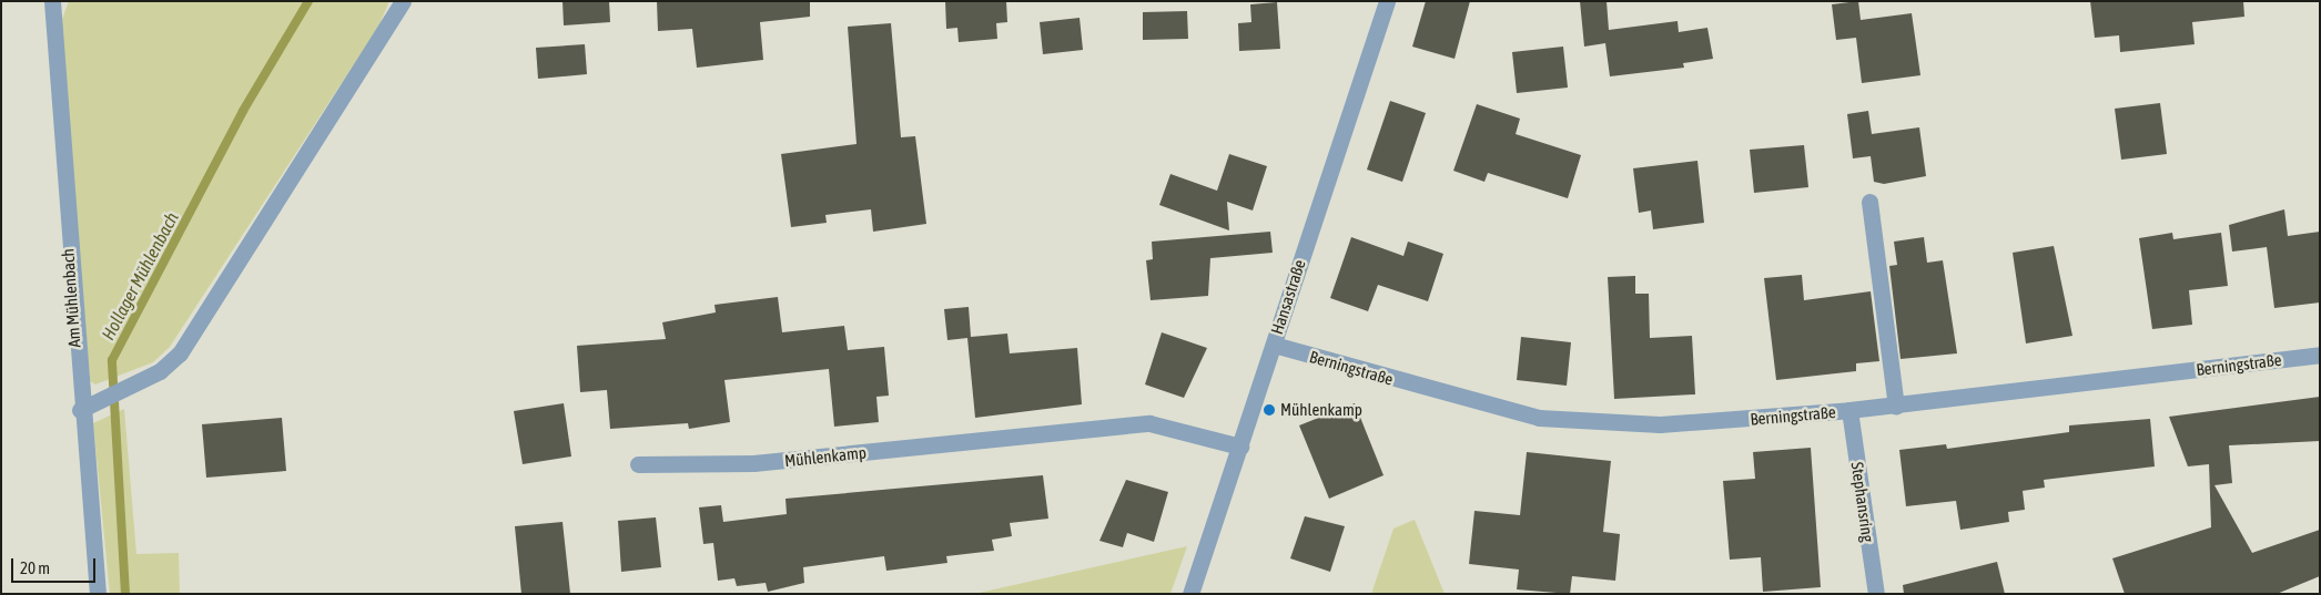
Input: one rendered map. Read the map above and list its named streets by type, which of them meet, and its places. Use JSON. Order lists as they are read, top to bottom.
{
  "streets": {
    "street": [
      "Hansastraße",
      "Am Mühlenbach",
      "Berningstraße",
      "Mühlenkamp",
      "Stephansring"
    ]
  },
  "crossings": [
    ["Hansastraße", "Berningstraße"],
    ["Hansastraße", "Mühlenkamp"],
    ["Berningstraße", "Stephansring"]
  ],
  "water": ["Hollager Mühlenbach"],
  "places": ["Mühlenkamp"],
  "scale_bar": "20 m"
}
